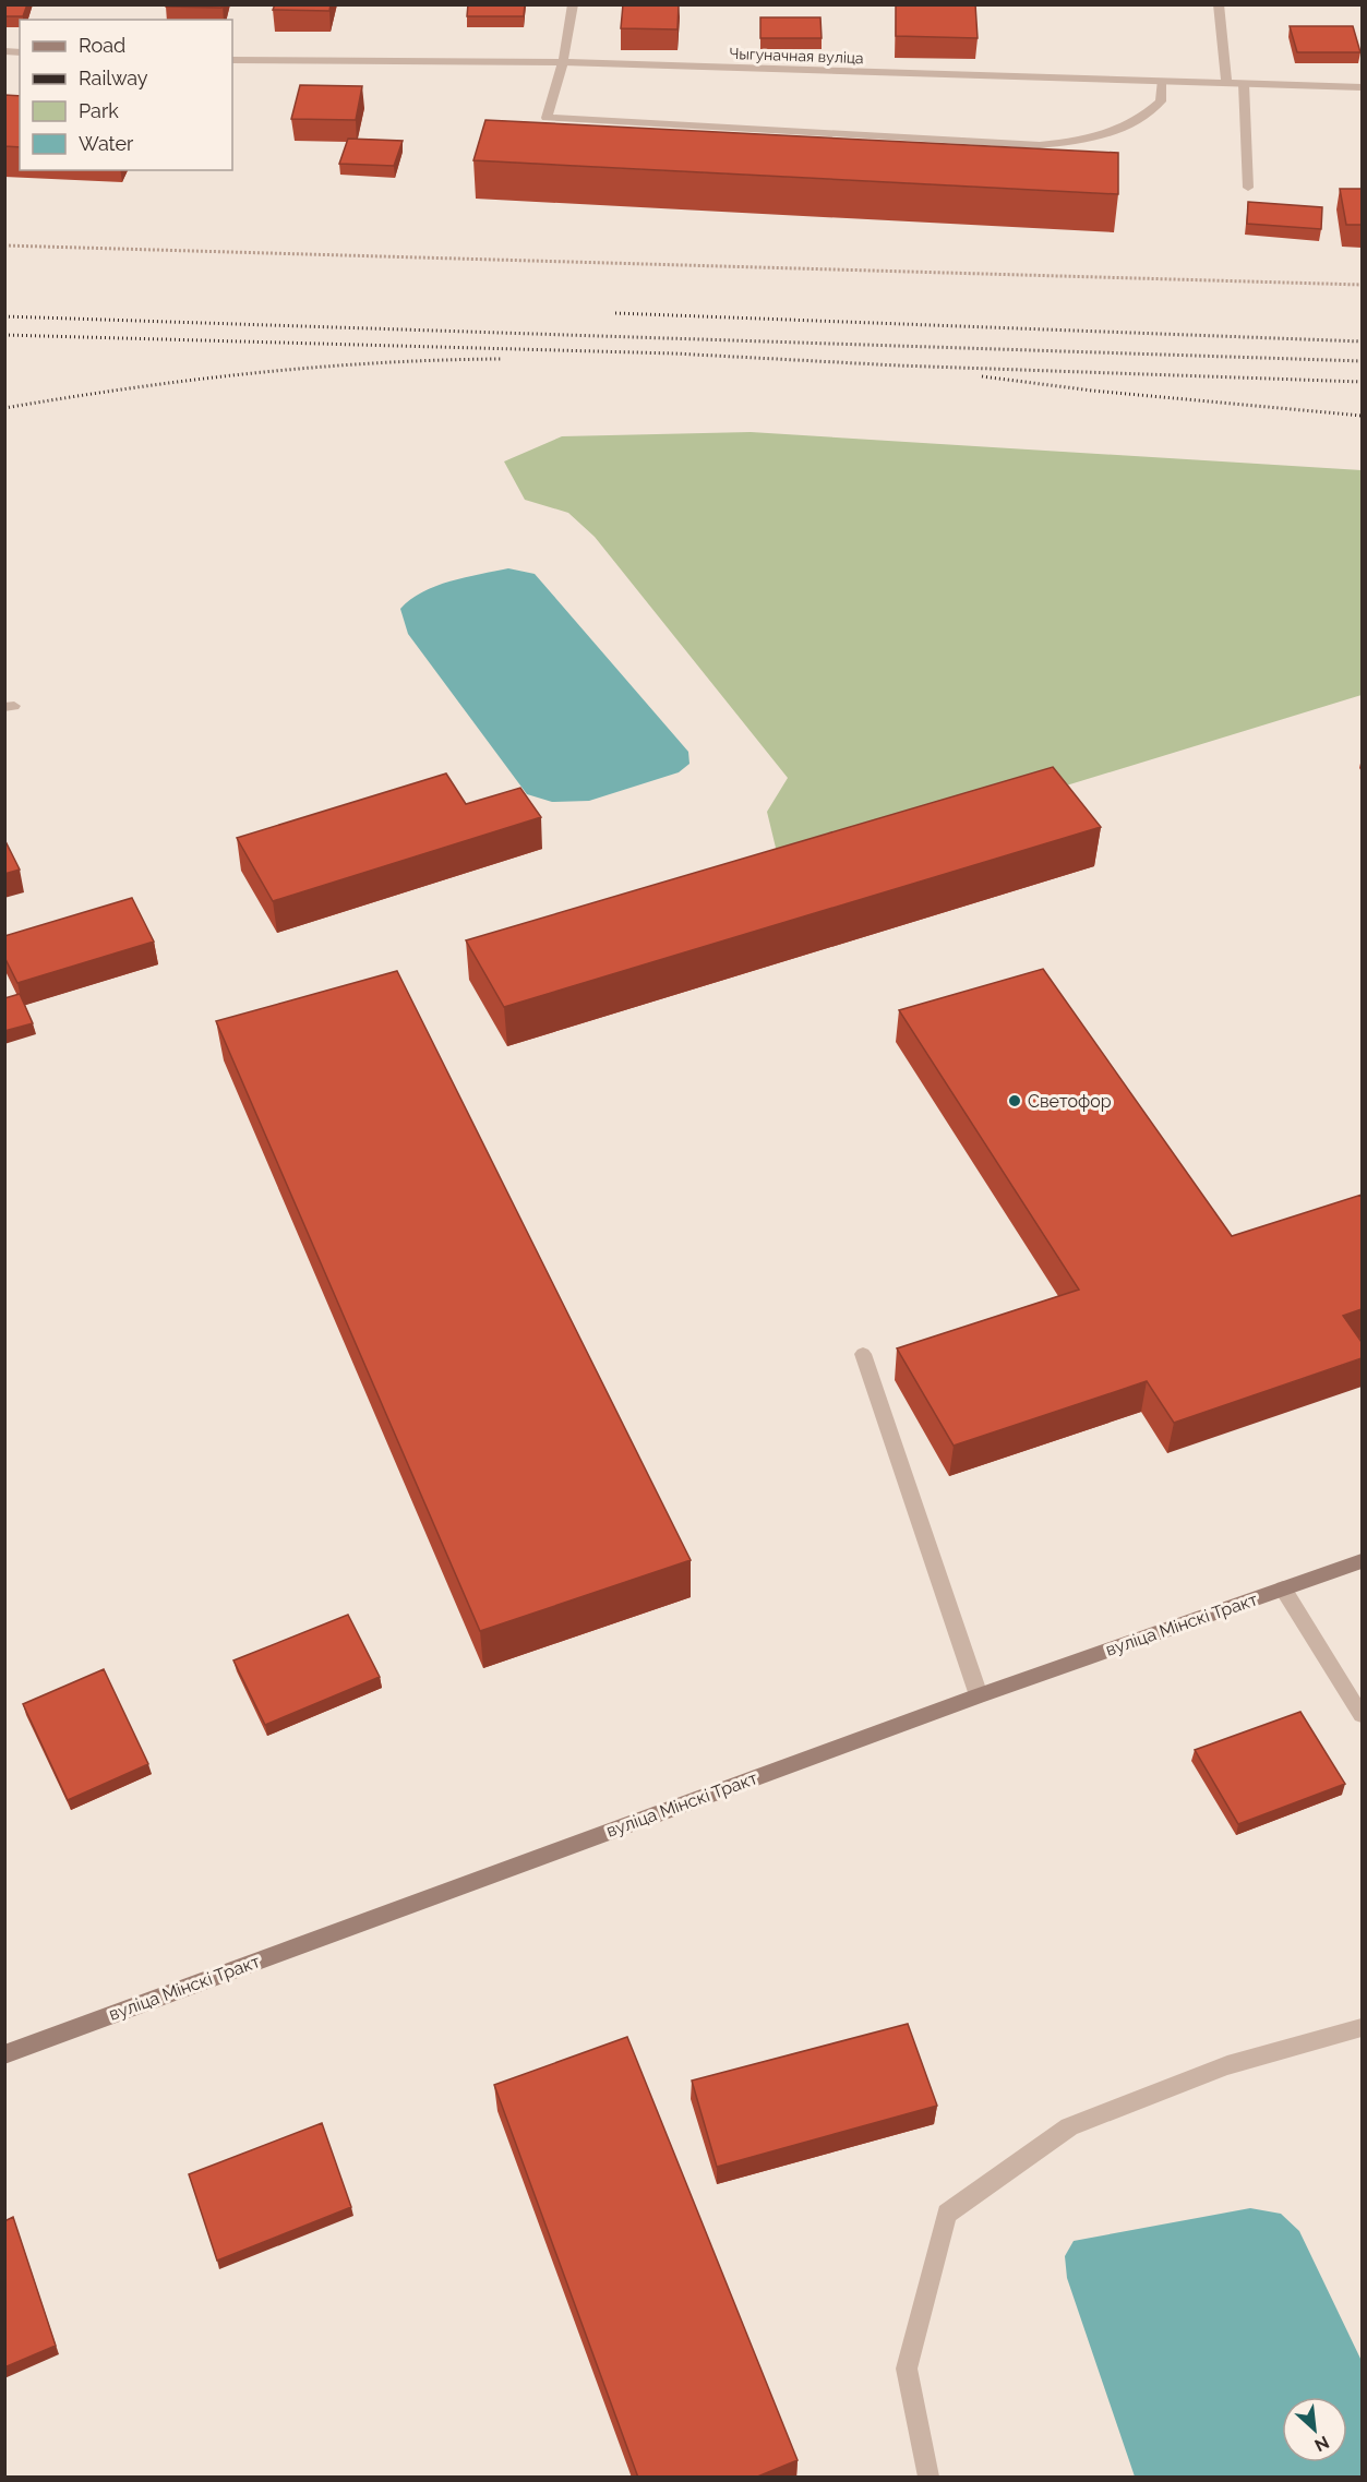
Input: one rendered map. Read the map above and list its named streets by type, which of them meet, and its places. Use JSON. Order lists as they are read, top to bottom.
{
  "streets": {
    "street": ["Чыгуначная вуліца", "вуліца Мінскі Тракт"]
  },
  "places": ["Светофор"],
  "legend": [
    "Road",
    "Railway",
    "Park",
    "Water"
  ],
  "north": "bottom right"
}
